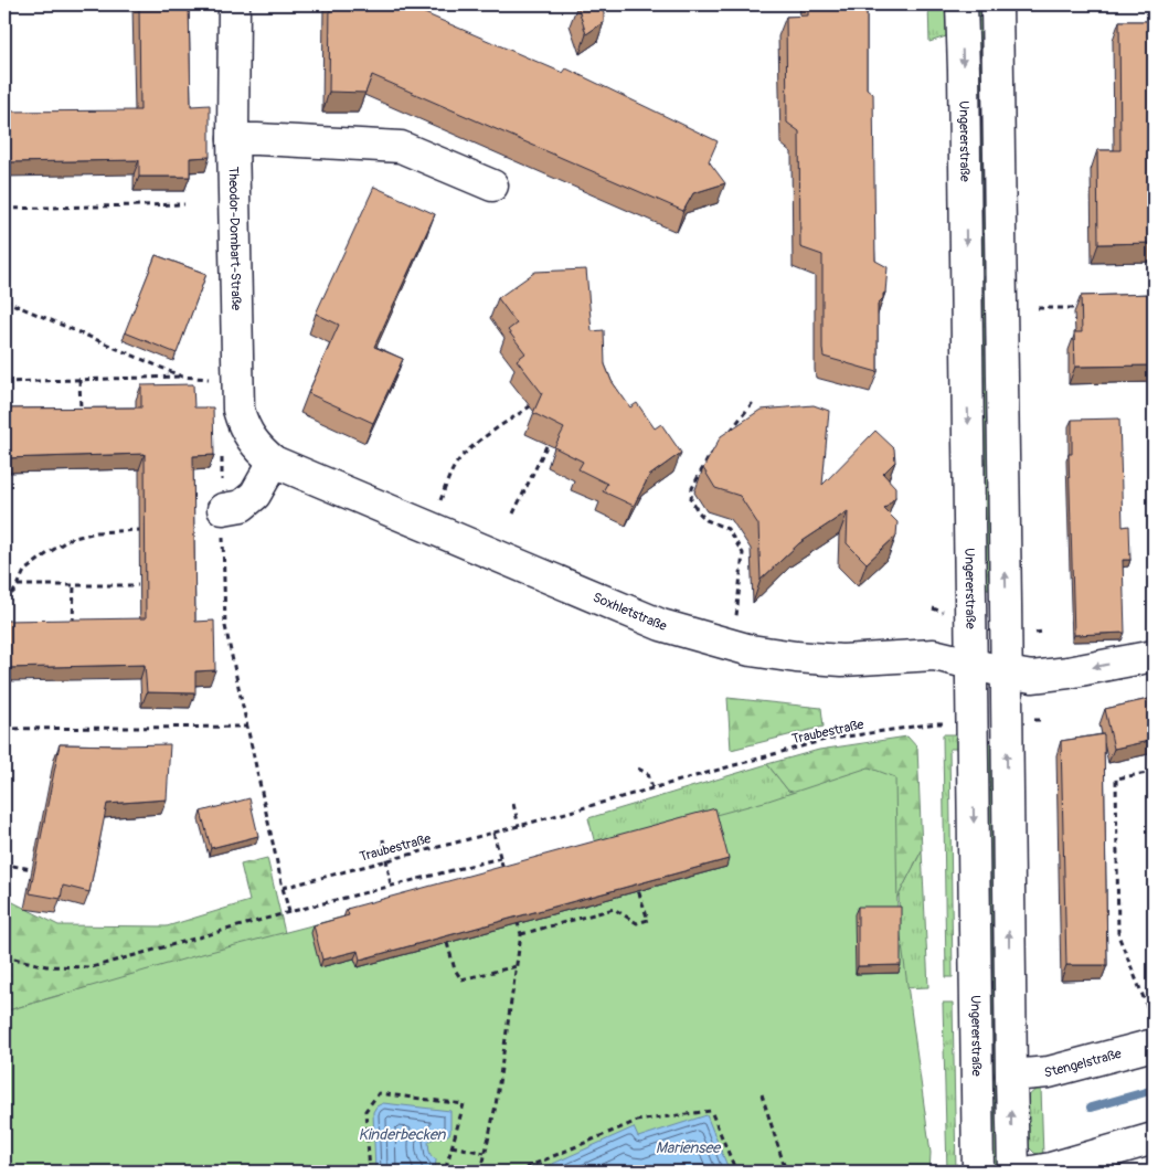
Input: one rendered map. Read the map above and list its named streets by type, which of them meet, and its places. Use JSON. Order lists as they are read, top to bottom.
{
  "streets": {
    "main road": [
      "Ungererstraße",
      "Theodor-Dombart-Straße",
      "Soxhletstraße",
      "Stengelstraße"
    ],
    "path": ["Traubestraße"]
  },
  "crossings": [
    ["Ungererstraße", "Soxhletstraße"],
    ["Theodor-Dombart-Straße", "Soxhletstraße"]
  ],
  "water": ["Kinderbecken", "Mariensee"]
}
